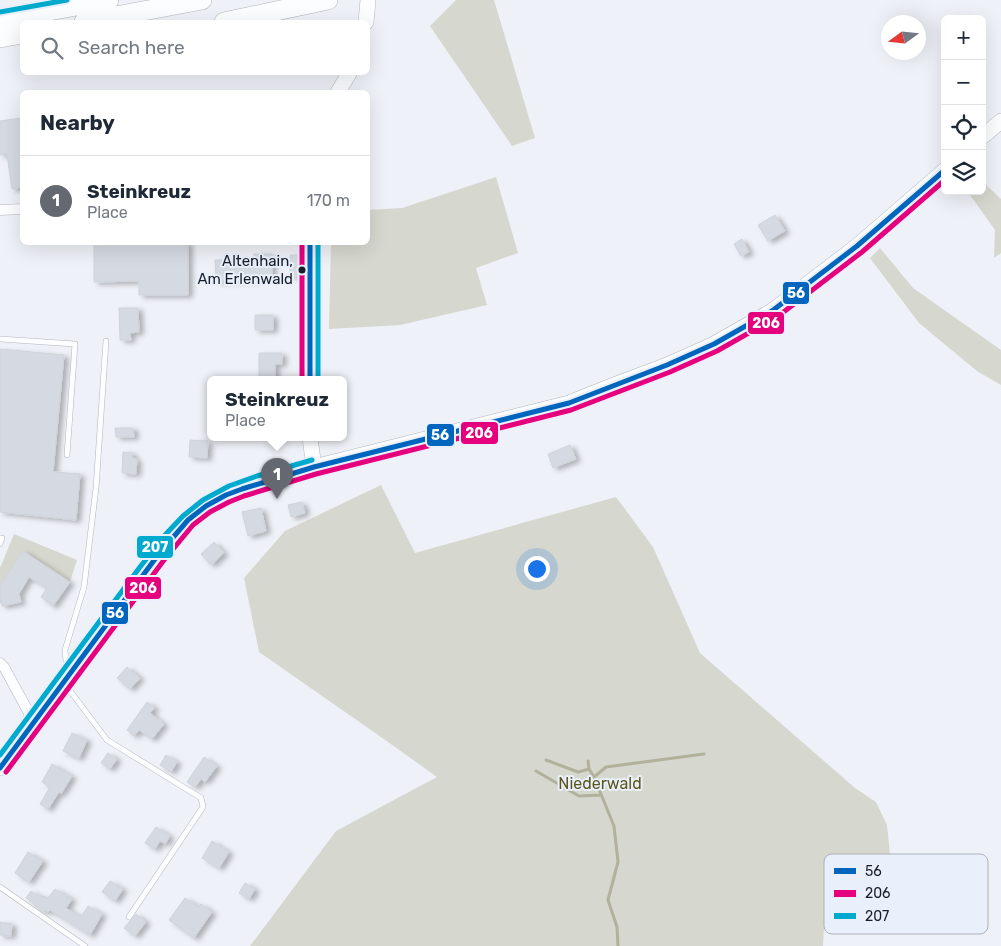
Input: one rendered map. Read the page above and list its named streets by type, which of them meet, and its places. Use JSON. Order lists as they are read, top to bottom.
{
  "parks": ["Niederwald"],
  "places": ["Altenhain, Am Erlenwald"],
  "lines": ["transit line 207", "transit line 56", "transit line 206"],
  "legend": ["56", "206", "207"],
  "north": "left",
  "page": {
    "map_buttons": ["+", "−"],
    "search": "Search here",
    "heading": "Nearby",
    "list": [
      {
        "mark": "1",
        "name": "Steinkreuz",
        "note": "Place",
        "value": "170 m"
      }
    ],
    "popup": ["Steinkreuz", "Place"],
    "pins": "1"
  }
}
